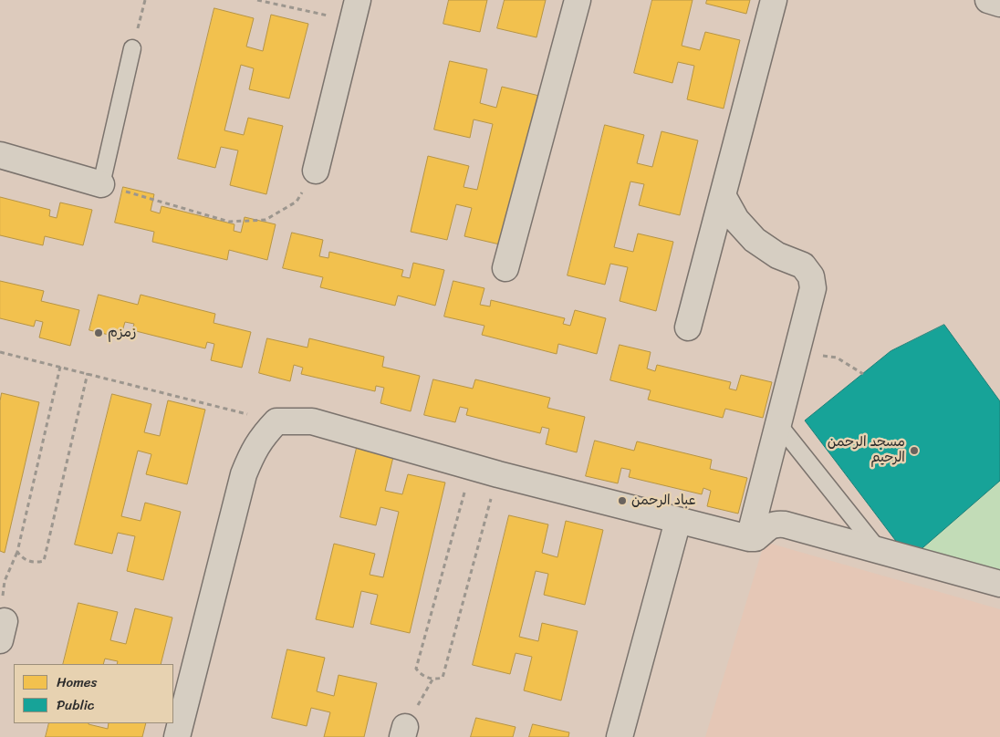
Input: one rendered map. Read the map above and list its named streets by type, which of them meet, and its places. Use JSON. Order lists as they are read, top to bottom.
{
  "places": ["زمزم", "مسجد الرحمن الرحيم", "عباد الرحمن"],
  "legend": ["Homes", "Public"]
}
